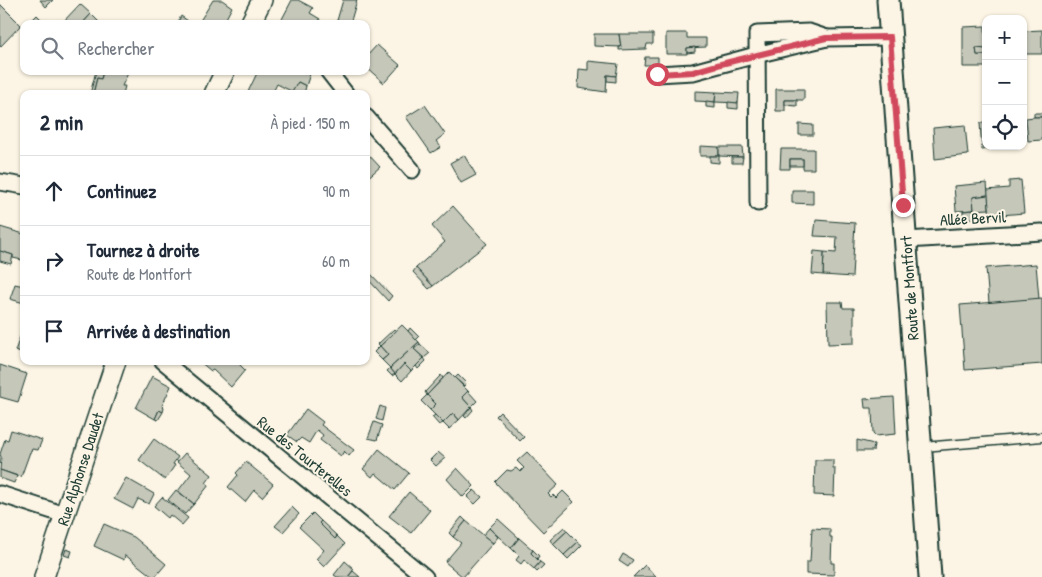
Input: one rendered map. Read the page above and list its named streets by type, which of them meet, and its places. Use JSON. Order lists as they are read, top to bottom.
{
  "streets": {
    "main road": ["Route de Montfort"],
    "street": ["Allée Bervil", "Rue des Tourterelles", "Rue Alphonse Daudet"]
  },
  "crossings": [
    ["Allée Bervil", "Route de Montfort"]
  ],
  "page": {
    "map_buttons": ["+", "−"],
    "search": "Rechercher",
    "heading": ["2 min", "À pied · 150 m"],
    "list": [
      ["Continuez", "90 m"],
      ["Tournez à droite", "Route de Montfort", "60 m"],
      "Arrivée à destination"
    ]
  }
}
